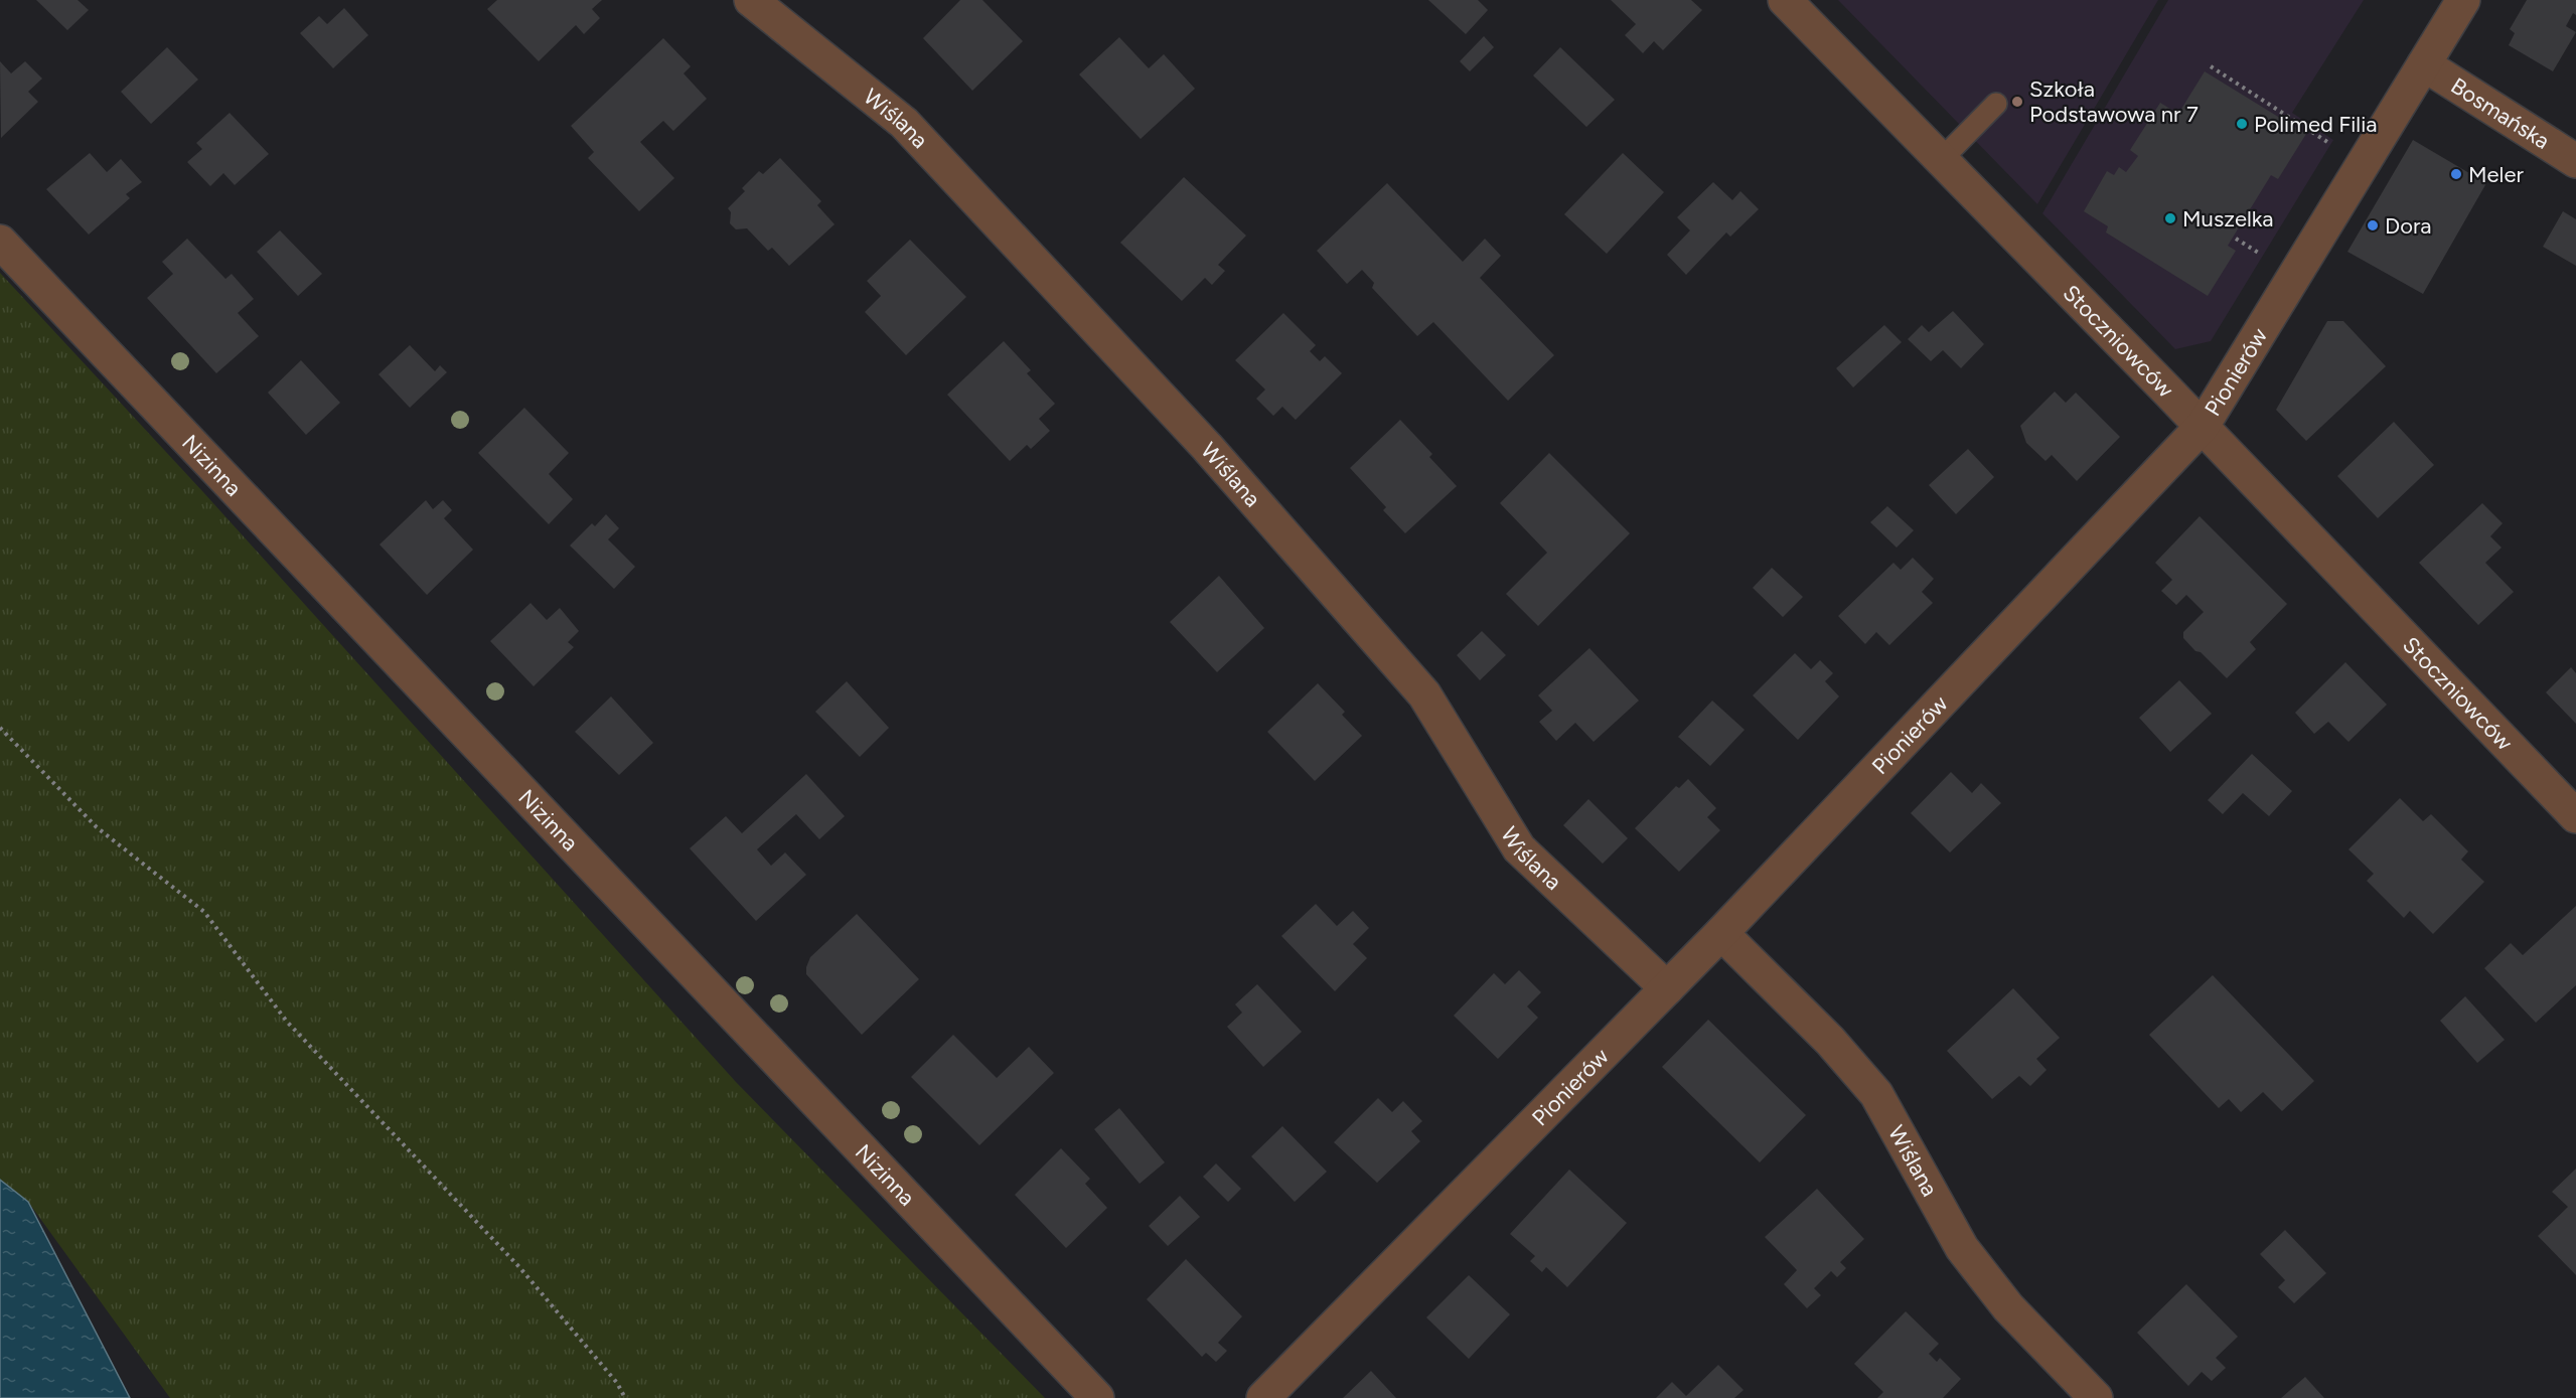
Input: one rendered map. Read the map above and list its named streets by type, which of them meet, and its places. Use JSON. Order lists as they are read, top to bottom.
{
  "streets": {
    "street": [
      "Bosmańska",
      "Wiślana",
      "Stoczniowców",
      "Pionierów",
      "Nizinna"
    ]
  },
  "crossings": [
    ["Bosmańska", "Pionierów"],
    ["Wiślana", "Pionierów"],
    ["Stoczniowców", "Pionierów"]
  ],
  "places": [
    "Szkoła Podstawowa nr 7",
    "Polimed Filia",
    "Meler",
    "Muszelka",
    "Dora"
  ]
}
